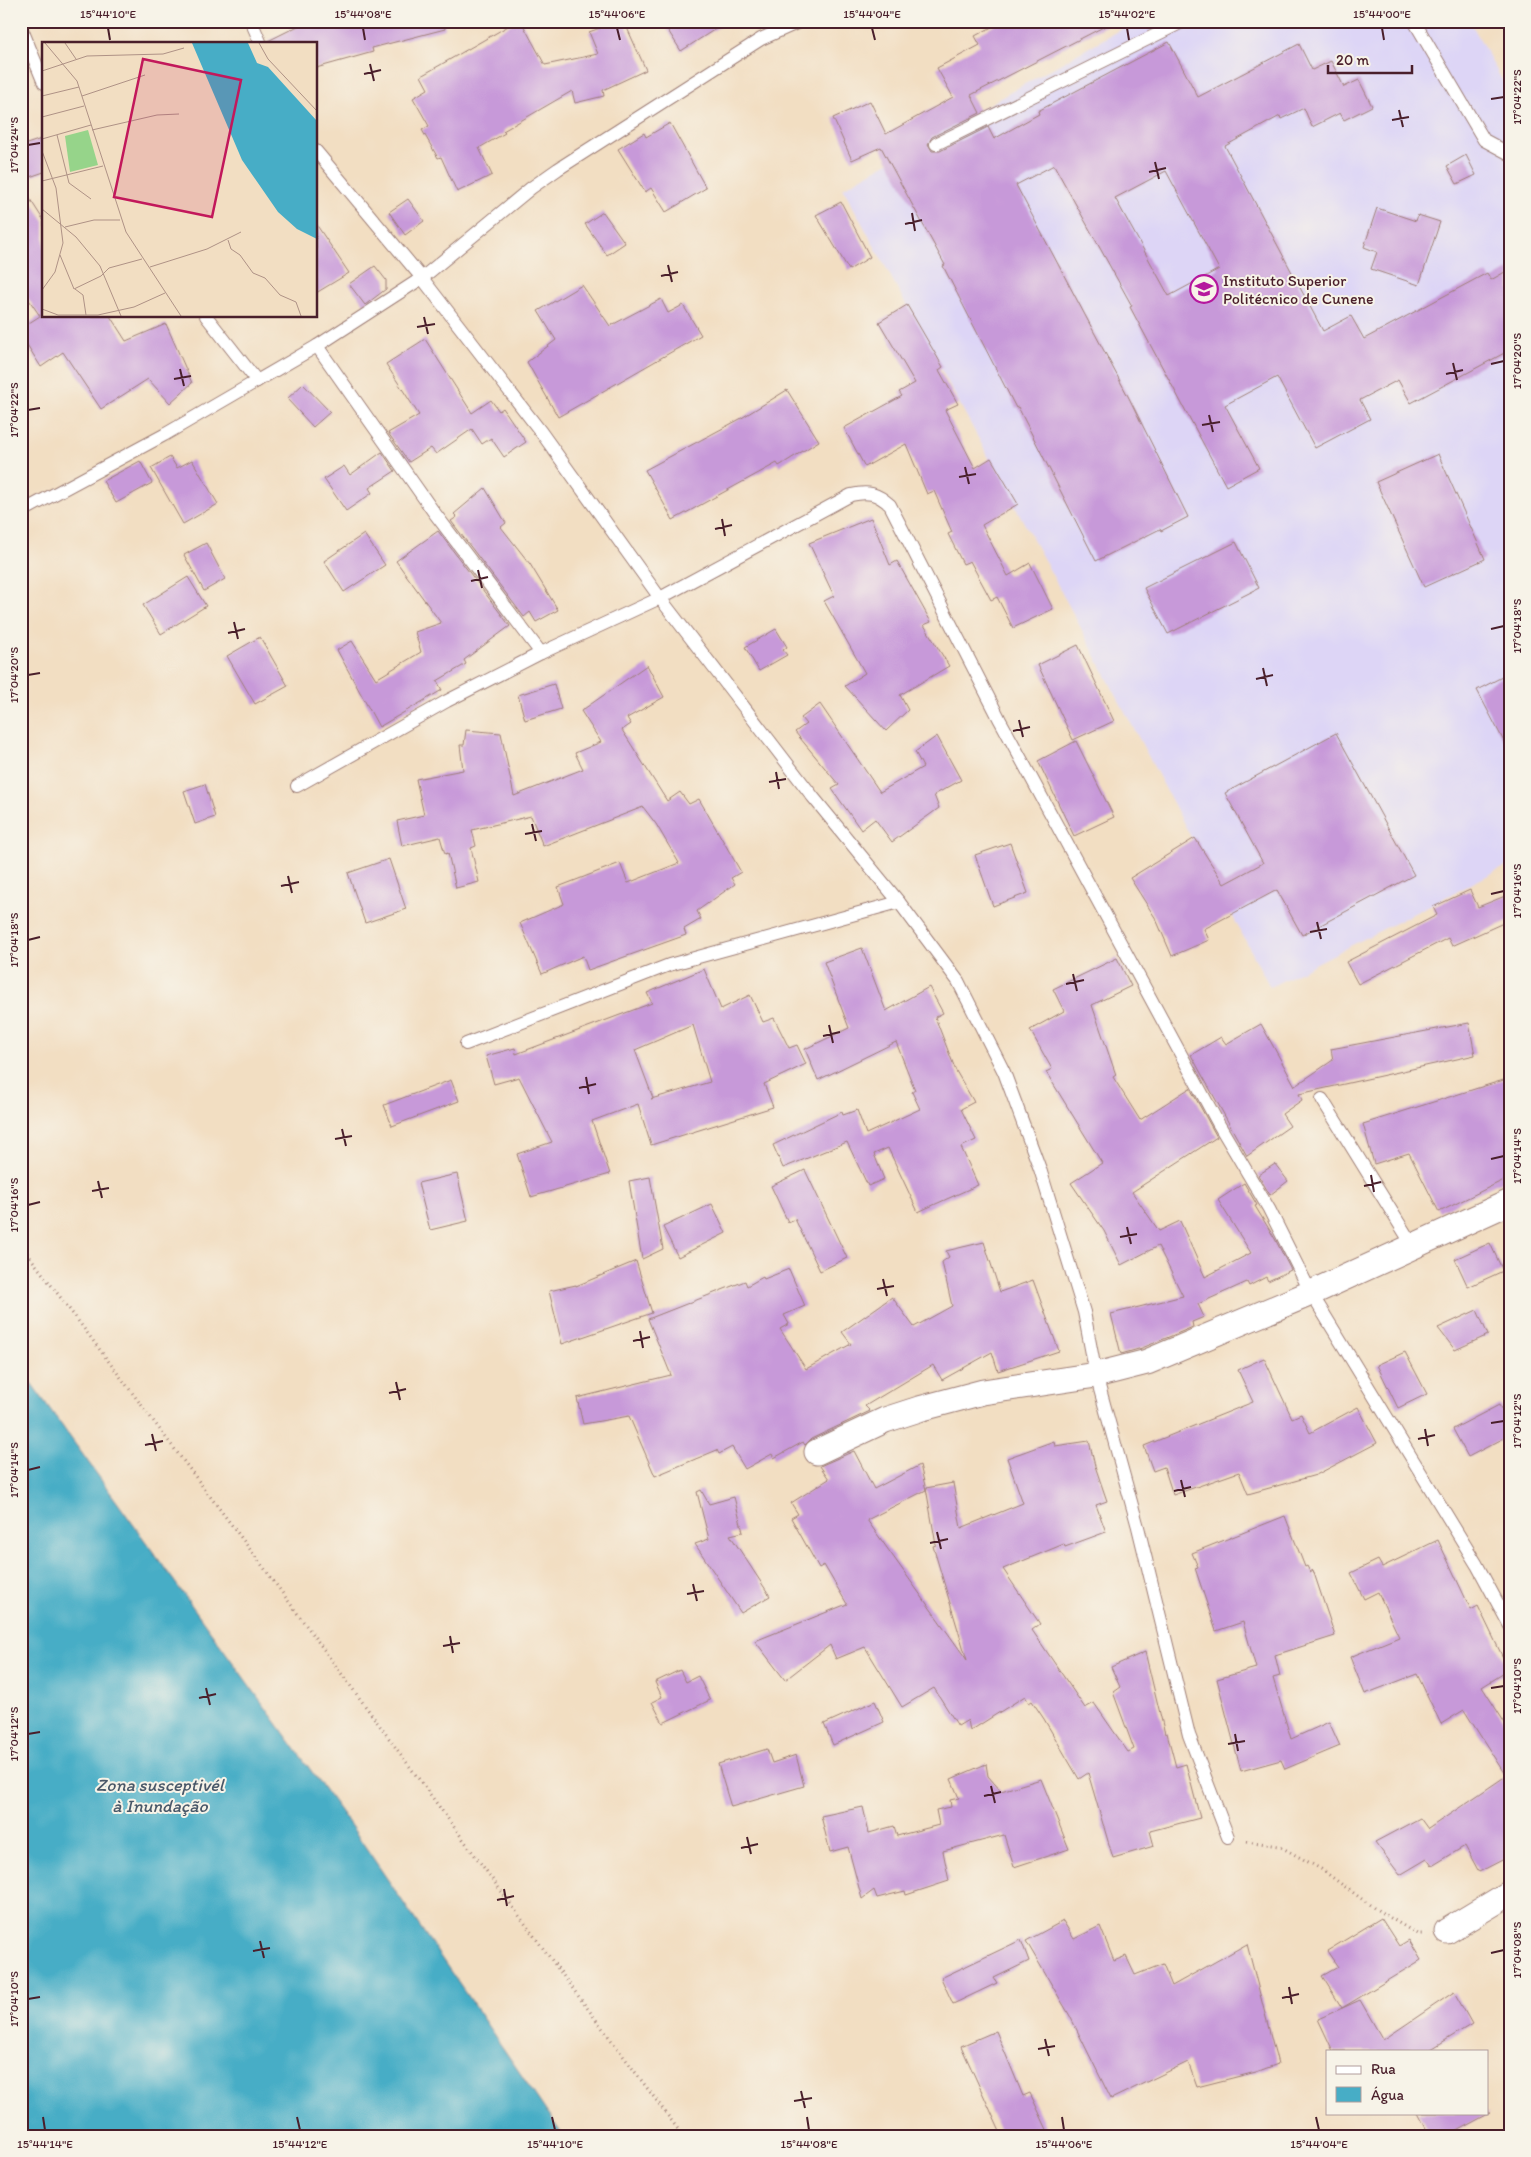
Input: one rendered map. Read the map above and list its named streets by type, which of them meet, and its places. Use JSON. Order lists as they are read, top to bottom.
{
  "water": ["Zona susceptivél à Inundação"],
  "places": {
    "school or university": ["Instituto Superior Politécnico de Cunene"]
  },
  "legend": ["Rua", "Água"],
  "scale_bar": "20 m",
  "coordinates": [
    "15°44'10\"E",
    "15°44'08\"E",
    "15°44'06\"E",
    "15°44'04\"E",
    "15°44'02\"E",
    "15°44'00\"E",
    "17°04'22\"S",
    "17°04'24\"S",
    "17°04'20\"S",
    "17°04'18\"S",
    "17°04'16\"S",
    "17°04'14\"S",
    "17°04'12\"S",
    "17°04'10\"S",
    "17°04'08\"S",
    "15°44'14\"E",
    "15°44'12\"E"
  ]
}
